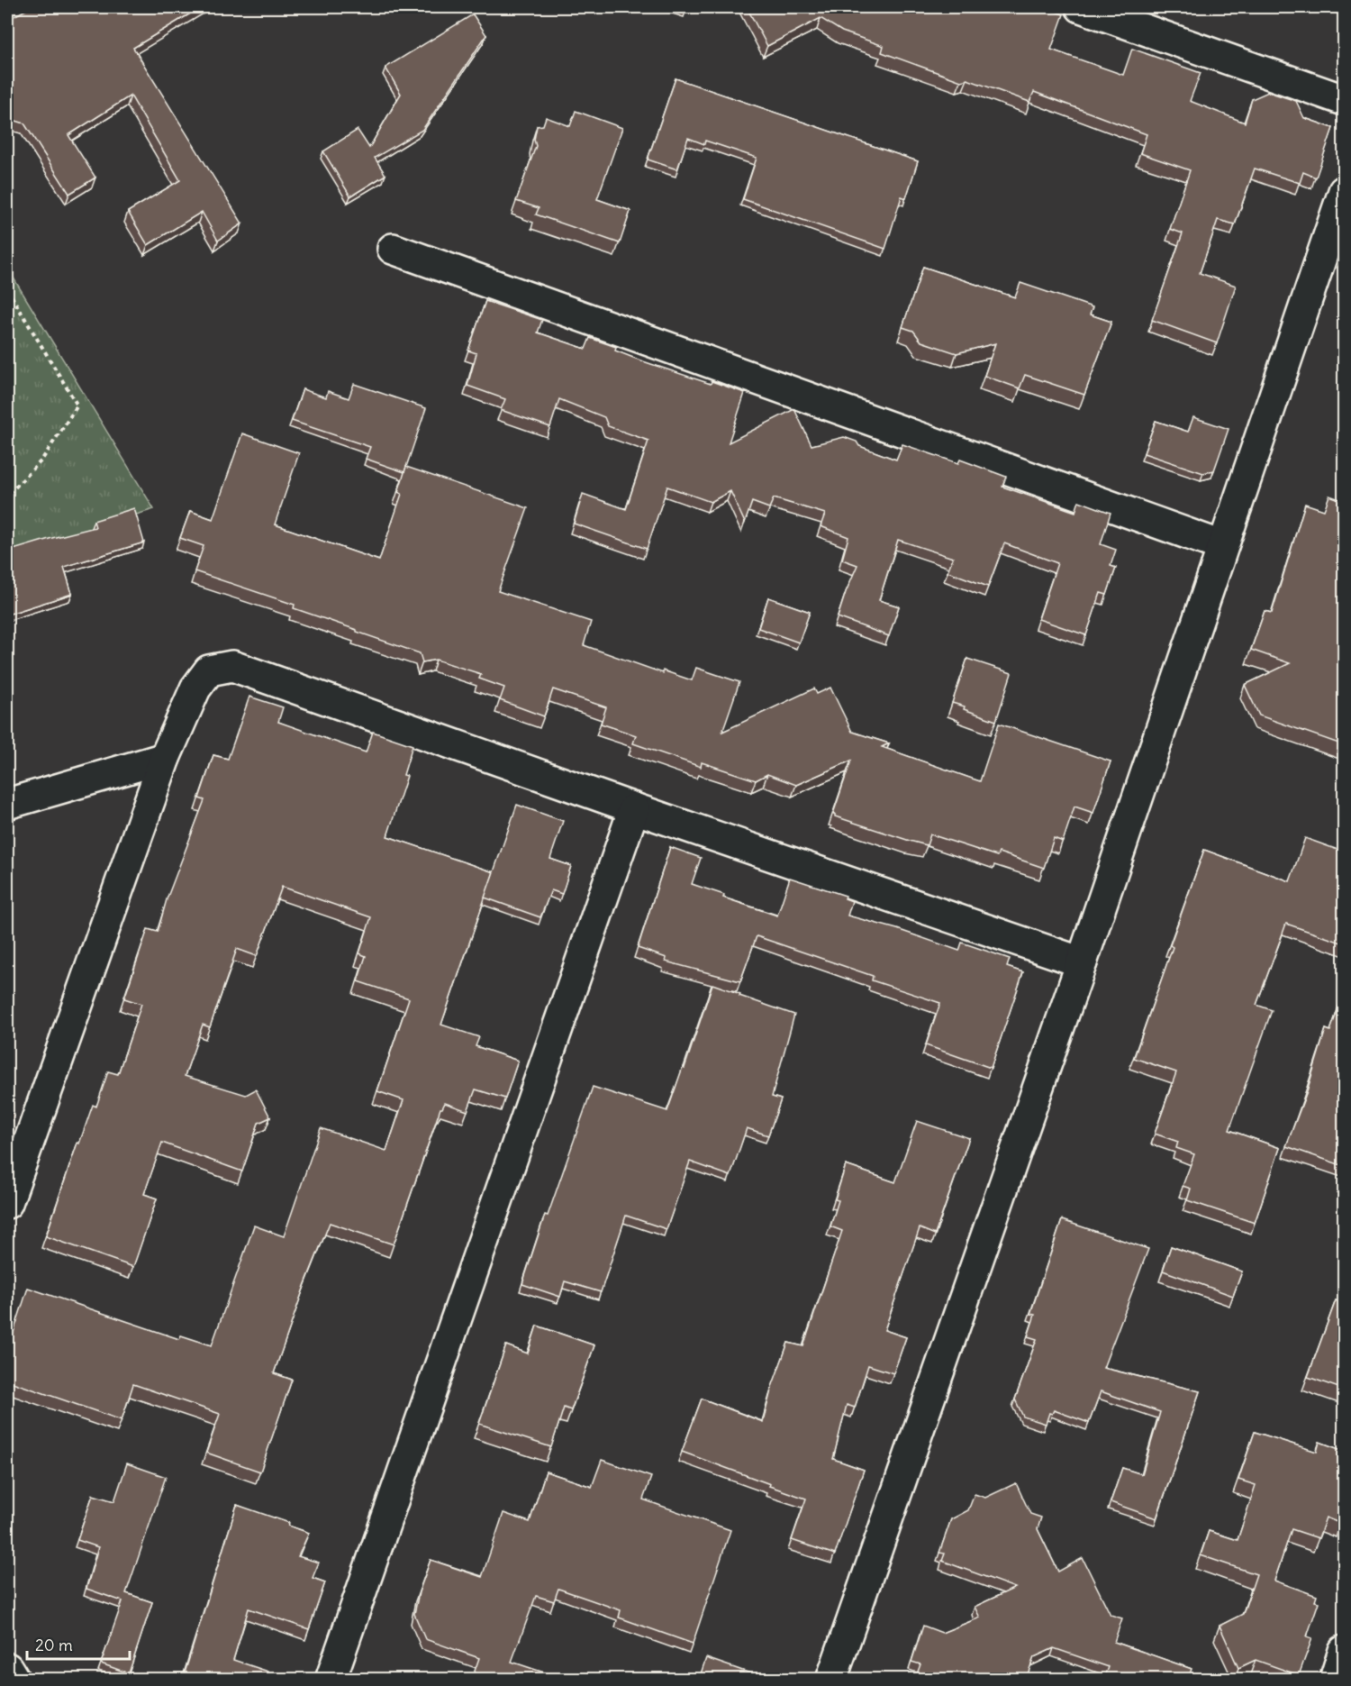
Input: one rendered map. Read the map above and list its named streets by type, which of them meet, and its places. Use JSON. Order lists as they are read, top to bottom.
{
  "scale_bar": "20 m"
}
